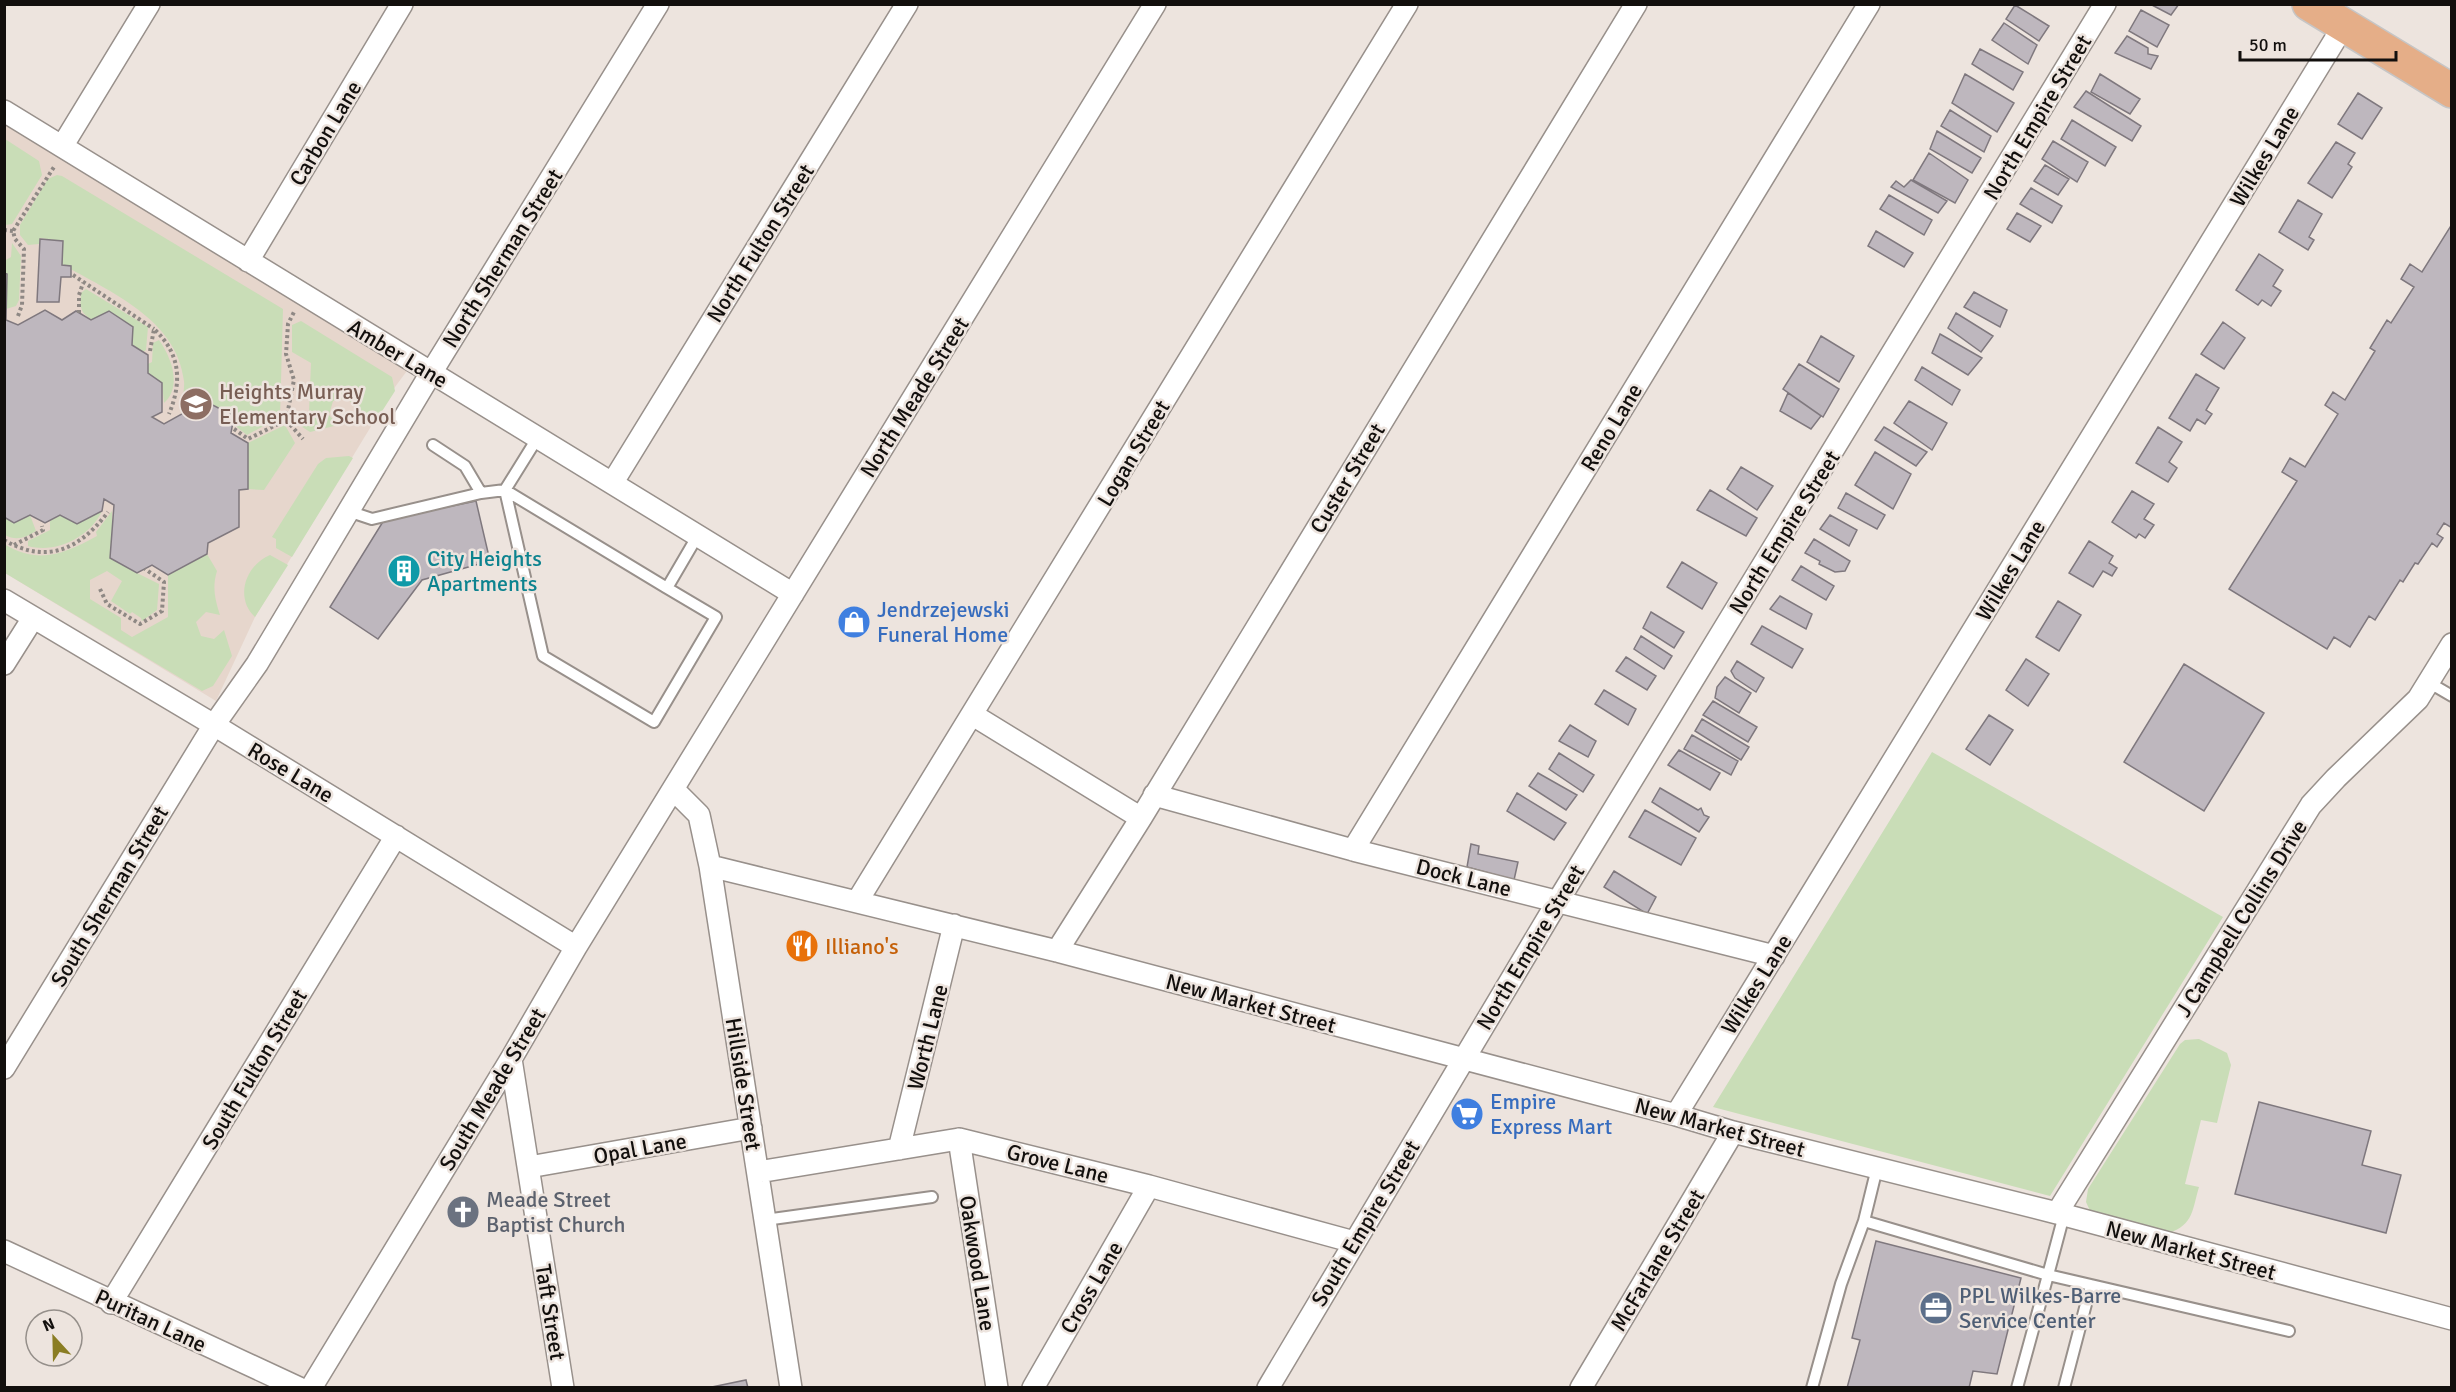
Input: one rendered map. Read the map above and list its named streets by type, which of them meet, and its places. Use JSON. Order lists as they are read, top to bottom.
{
  "streets": {
    "street": [
      "North Empire Street",
      "Carbon Lane",
      "Wilkes Lane",
      "North Fulton Street",
      "North Sherman Street",
      "Amber Lane",
      "North Meade Street",
      "Reno Lane",
      "Logan Street",
      "Custer Street",
      "Rose Lane",
      "Dock Lane",
      "South Sherman Street",
      "J Campbell Collins Drive",
      "New Market Street",
      "Worth Lane",
      "South Fulton Street",
      "Hillside Street",
      "South Meade Street",
      "Opal Lane",
      "Grove Lane",
      "South Empire Street",
      "McFarlane Street",
      "Oakwood Lane",
      "Cross Lane",
      "Taft Street",
      "Puritan Lane"
    ]
  },
  "crossings": [
    ["North Empire Street", "Dock Lane"],
    ["North Empire Street", "New Market Street"],
    ["North Empire Street", "South Empire Street"],
    ["Carbon Lane", "Amber Lane"],
    ["Wilkes Lane", "Dock Lane"],
    ["Wilkes Lane", "New Market Street"],
    ["North Fulton Street", "Amber Lane"],
    ["North Sherman Street", "Amber Lane"],
    ["North Sherman Street", "Rose Lane"],
    ["North Sherman Street", "South Sherman Street"],
    ["Amber Lane", "North Meade Street"],
    ["North Meade Street", "Hillside Street"],
    ["North Meade Street", "South Meade Street"],
    ["Reno Lane", "Dock Lane"],
    ["Logan Street", "New Market Street"],
    ["Custer Street", "Dock Lane"],
    ["Custer Street", "New Market Street"],
    ["Rose Lane", "South Sherman Street"],
    ["Rose Lane", "South Fulton Street"],
    ["Rose Lane", "South Meade Street"],
    ["J Campbell Collins Drive", "New Market Street"],
    ["New Market Street", "Worth Lane"],
    ["New Market Street", "Hillside Street"],
    ["New Market Street", "South Empire Street"],
    ["New Market Street", "McFarlane Street"],
    ["Worth Lane", "Grove Lane"],
    ["South Fulton Street", "Puritan Lane"],
    ["Hillside Street", "South Meade Street"],
    ["Hillside Street", "Opal Lane"],
    ["Hillside Street", "Grove Lane"],
    ["South Meade Street", "Taft Street"],
    ["Opal Lane", "Taft Street"],
    ["Grove Lane", "South Empire Street"],
    ["Grove Lane", "Oakwood Lane"],
    ["Grove Lane", "Cross Lane"]
  ],
  "places": {
    "school or university": ["Heights Murray Elementary School"],
    "building": ["City Heights Apartments"],
    "shop": ["Jendrzejewski Funeral Home"],
    "restaurant": ["Illiano's"],
    "supermarket": ["Empire Express Mart"],
    "church": ["Meade Street Baptist Church"],
    "office": ["PPL Wilkes-Barre Service Center"]
  },
  "scale_bar": "50 m",
  "north": "top"
}
